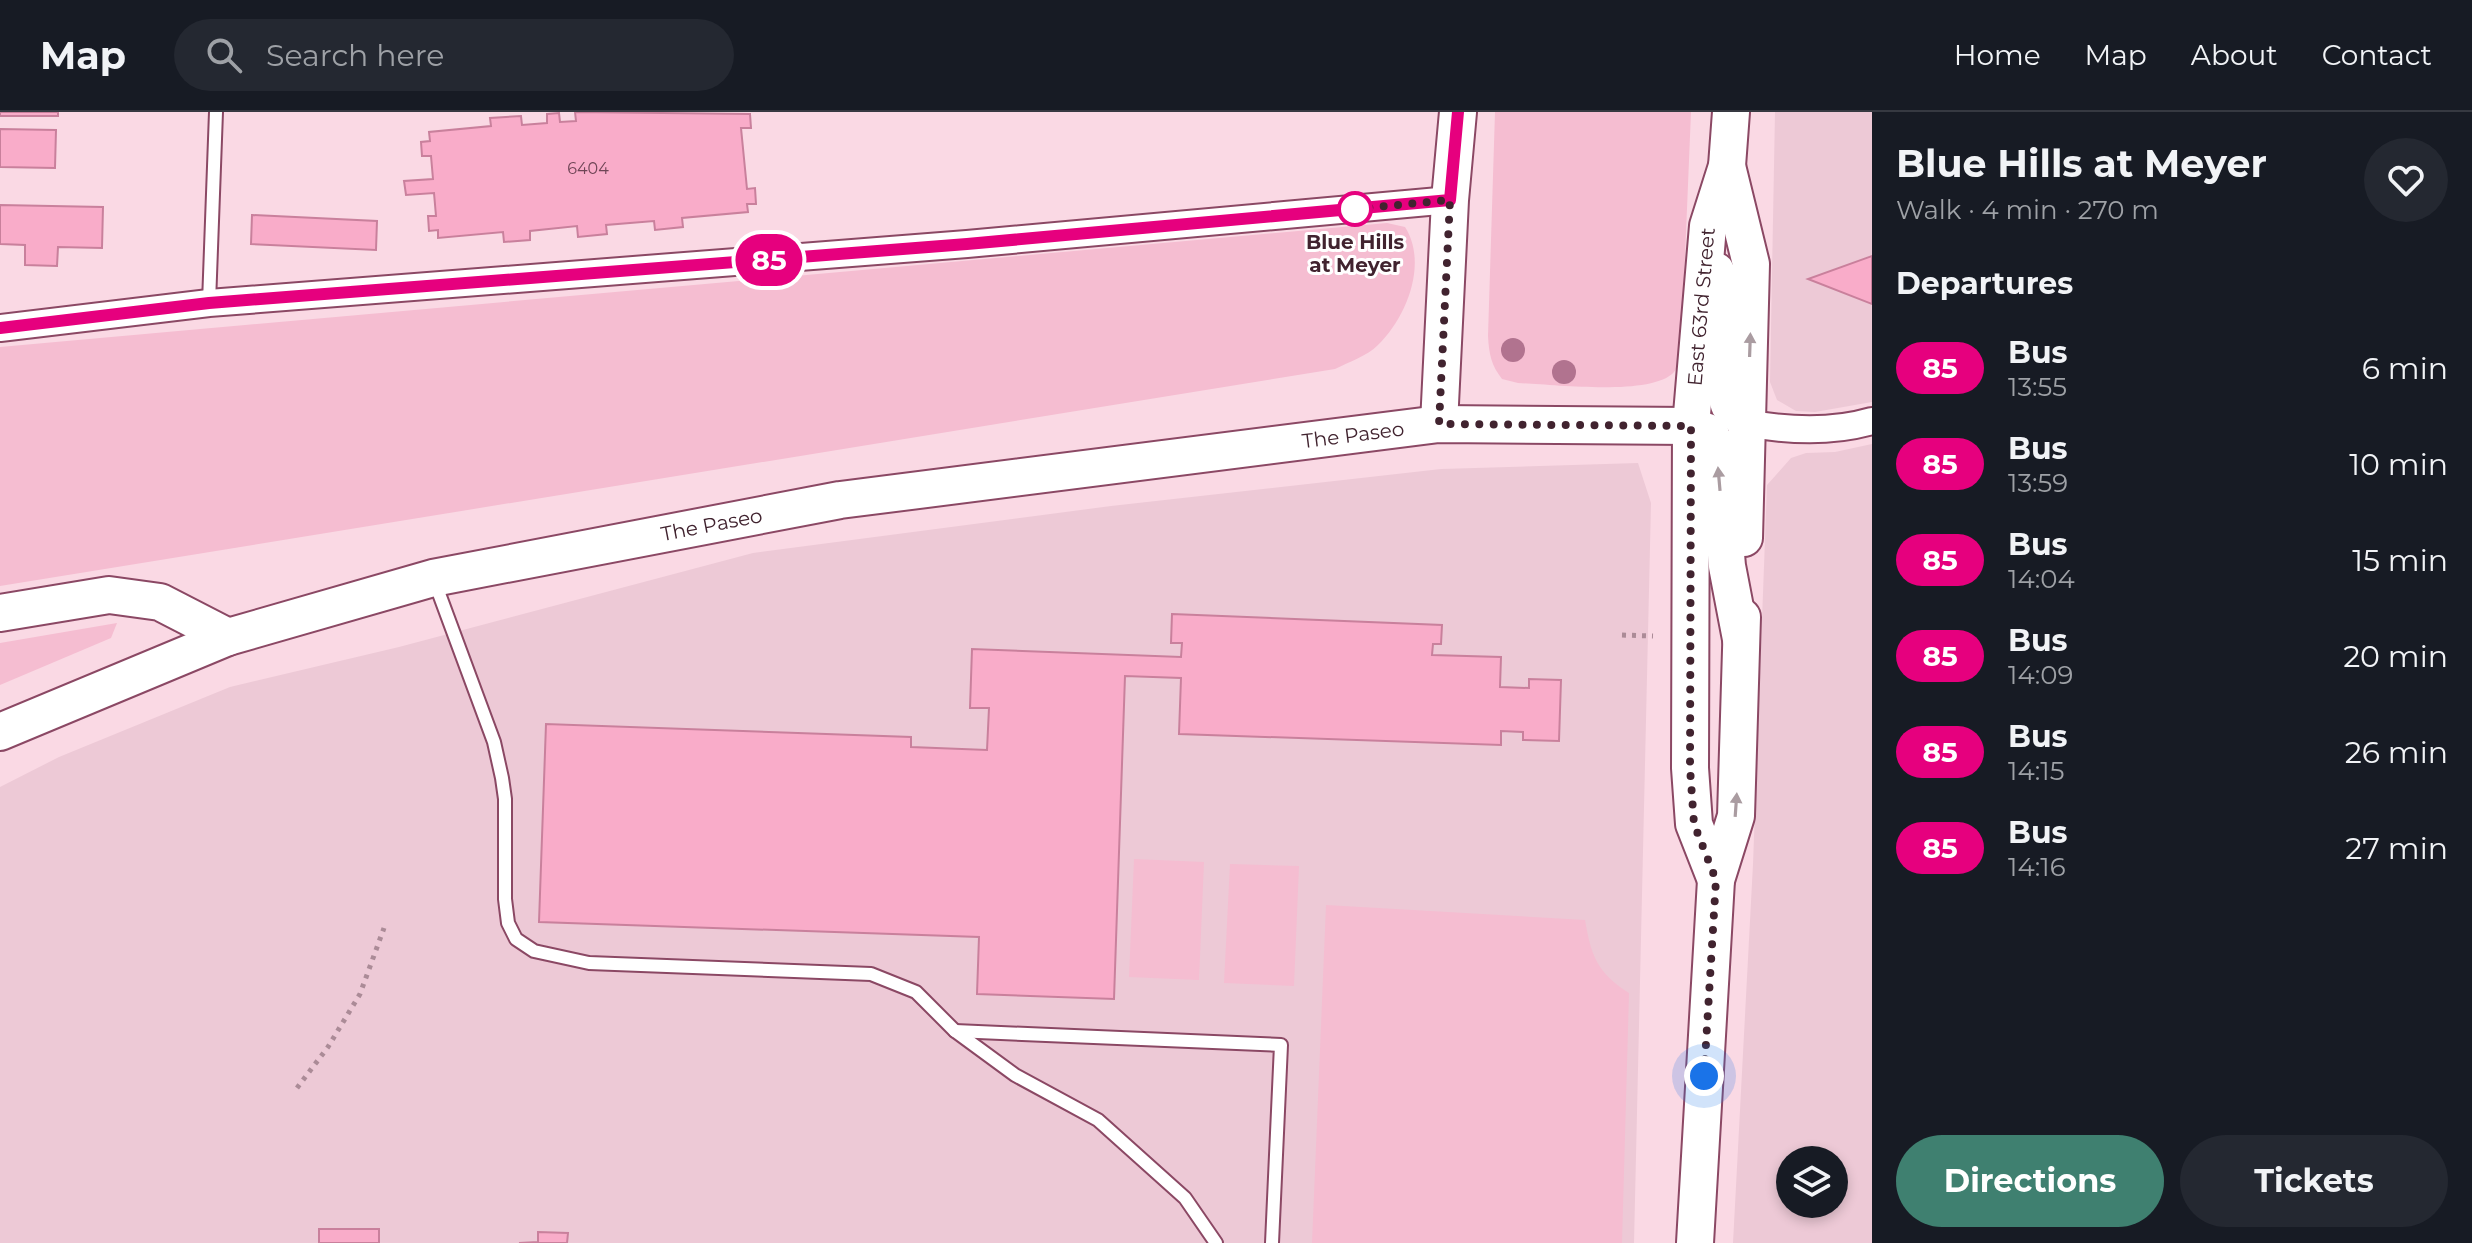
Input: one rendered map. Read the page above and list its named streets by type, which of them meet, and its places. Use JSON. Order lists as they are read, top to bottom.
{
  "streets": {
    "main road": ["East 63rd Street", "The Paseo"]
  },
  "crossings": [
    ["East 63rd Street", "The Paseo"]
  ],
  "places": ["Blue Hills at Meyer"],
  "lines": ["bus line 85"],
  "house_numbers": ["6404"],
  "page": {
    "header": "Map",
    "search": "Search here",
    "nav": [
      "Home",
      "Map",
      "About",
      "Contact"
    ],
    "on_map": "85",
    "heading": [
      ["Blue Hills at Meyer", "Walk · 4 min · 270 m"],
      "Departures"
    ],
    "list": [
      {
        "mark": "85",
        "name": "Bus",
        "note": "13:55",
        "value": "6 min"
      },
      {
        "mark": "85",
        "name": "Bus",
        "note": "13:59",
        "value": "10 min"
      },
      {
        "mark": "85",
        "name": "Bus",
        "note": "14:04",
        "value": "15 min"
      },
      {
        "mark": "85",
        "name": "Bus",
        "note": "14:09",
        "value": "20 min"
      },
      {
        "mark": "85",
        "name": "Bus",
        "note": "14:15",
        "value": "26 min"
      },
      {
        "mark": "85",
        "name": "Bus",
        "note": "14:16",
        "value": "27 min"
      }
    ],
    "buttons": ["Directions", "Tickets"]
  }
}
